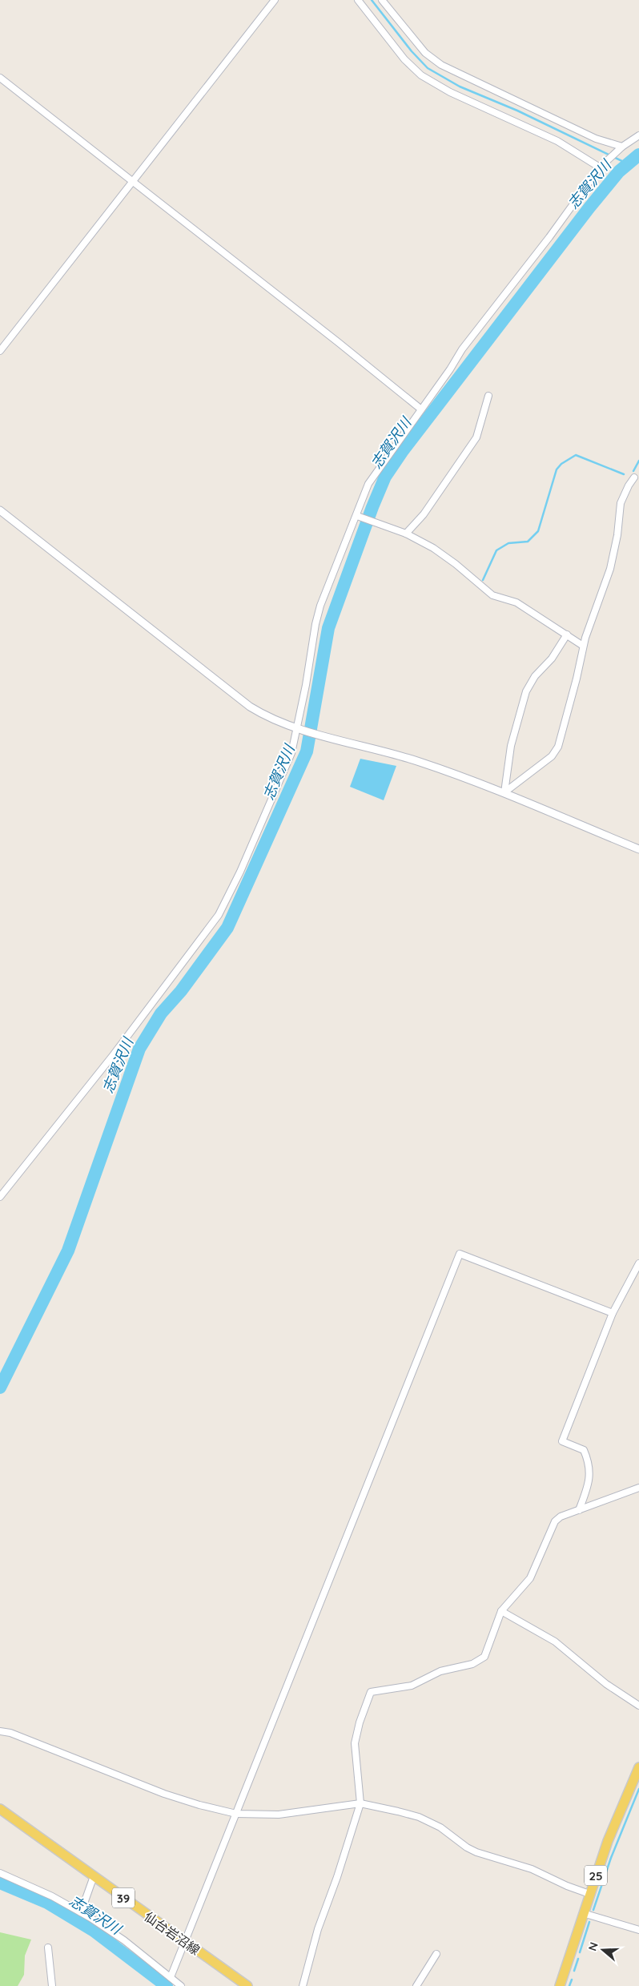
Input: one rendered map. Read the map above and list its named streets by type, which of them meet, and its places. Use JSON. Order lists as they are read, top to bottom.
{
  "streets": {
    "main road": ["25", "39", "仙台岩沼線"]
  },
  "water": ["志賀沢川"],
  "north": "left"
}
